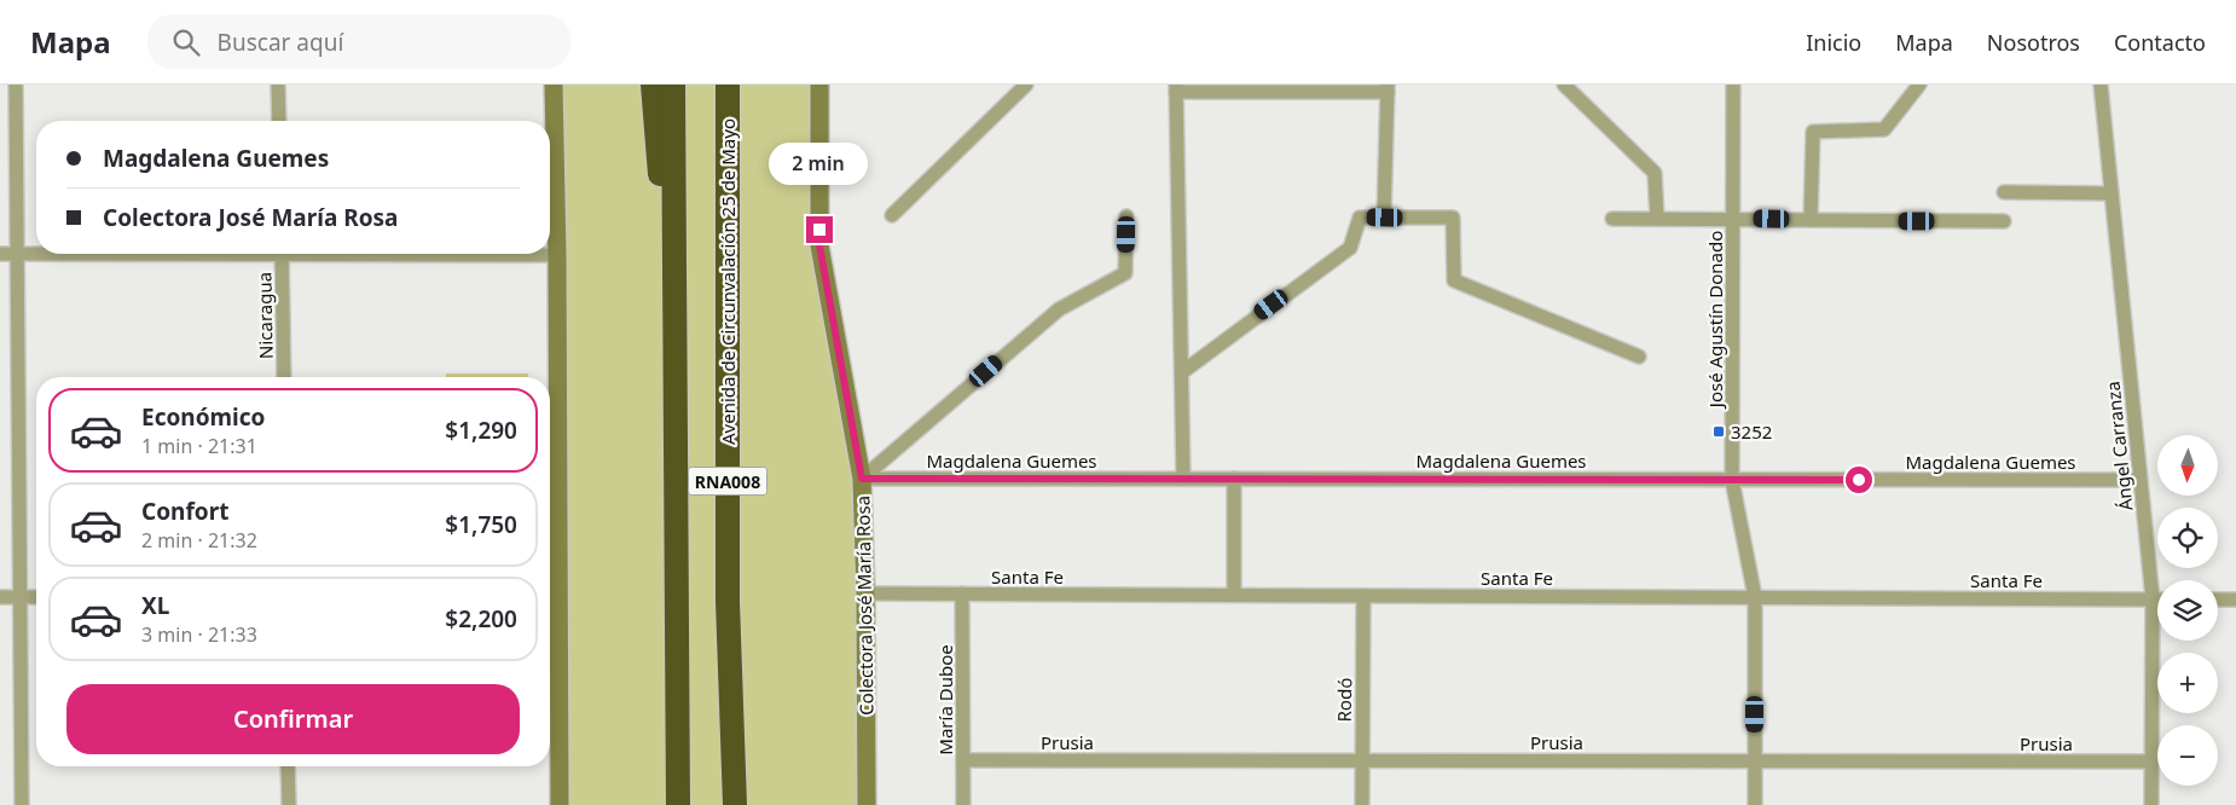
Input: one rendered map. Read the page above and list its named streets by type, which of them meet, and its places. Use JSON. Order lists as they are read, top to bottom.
{
  "streets": {
    "highway": ["Avenida de Circunvalación 25 de Mayo", "RNA008"],
    "main road": ["Colectora José María Rosa"],
    "street": [
      "Nicaragua",
      "José Agustín Donado",
      "Ángel Carranza",
      "Magdalena Guemes",
      "Santa Fe",
      "María Duboe",
      "Rodó",
      "Prusia"
    ]
  },
  "crossings": [
    ["José Agustín Donado", "Magdalena Guemes"],
    ["José Agustín Donado", "Santa Fe"],
    ["José Agustín Donado", "Prusia"],
    ["Ángel Carranza", "Magdalena Guemes"],
    ["Ángel Carranza", "Santa Fe"],
    ["Ángel Carranza", "Prusia"],
    ["Magdalena Guemes", "Colectora José María Rosa"],
    ["Santa Fe", "Colectora José María Rosa"],
    ["Santa Fe", "María Duboe"],
    ["Santa Fe", "Rodó"],
    ["María Duboe", "Prusia"],
    ["Rodó", "Prusia"]
  ],
  "places": {
    "transit": ["3252"]
  },
  "north": "bottom",
  "page": {
    "header": "Mapa",
    "search": "Buscar aquí",
    "nav": [
      "Inicio",
      "Mapa",
      "Nosotros",
      "Contacto"
    ],
    "banner": ["Magdalena Guemes", "Colectora José María Rosa"],
    "bubble": "2 min",
    "list": [
      {
        "name": "Económico",
        "note": "1 min · 21:31",
        "value": "$1,290"
      },
      {
        "name": "Confort",
        "note": "2 min · 21:32",
        "value": "$1,750"
      },
      {
        "name": "XL",
        "note": "3 min · 21:33",
        "value": "$2,200"
      }
    ],
    "map_buttons": ["+", "−"],
    "buttons": "Confirmar"
  }
}
